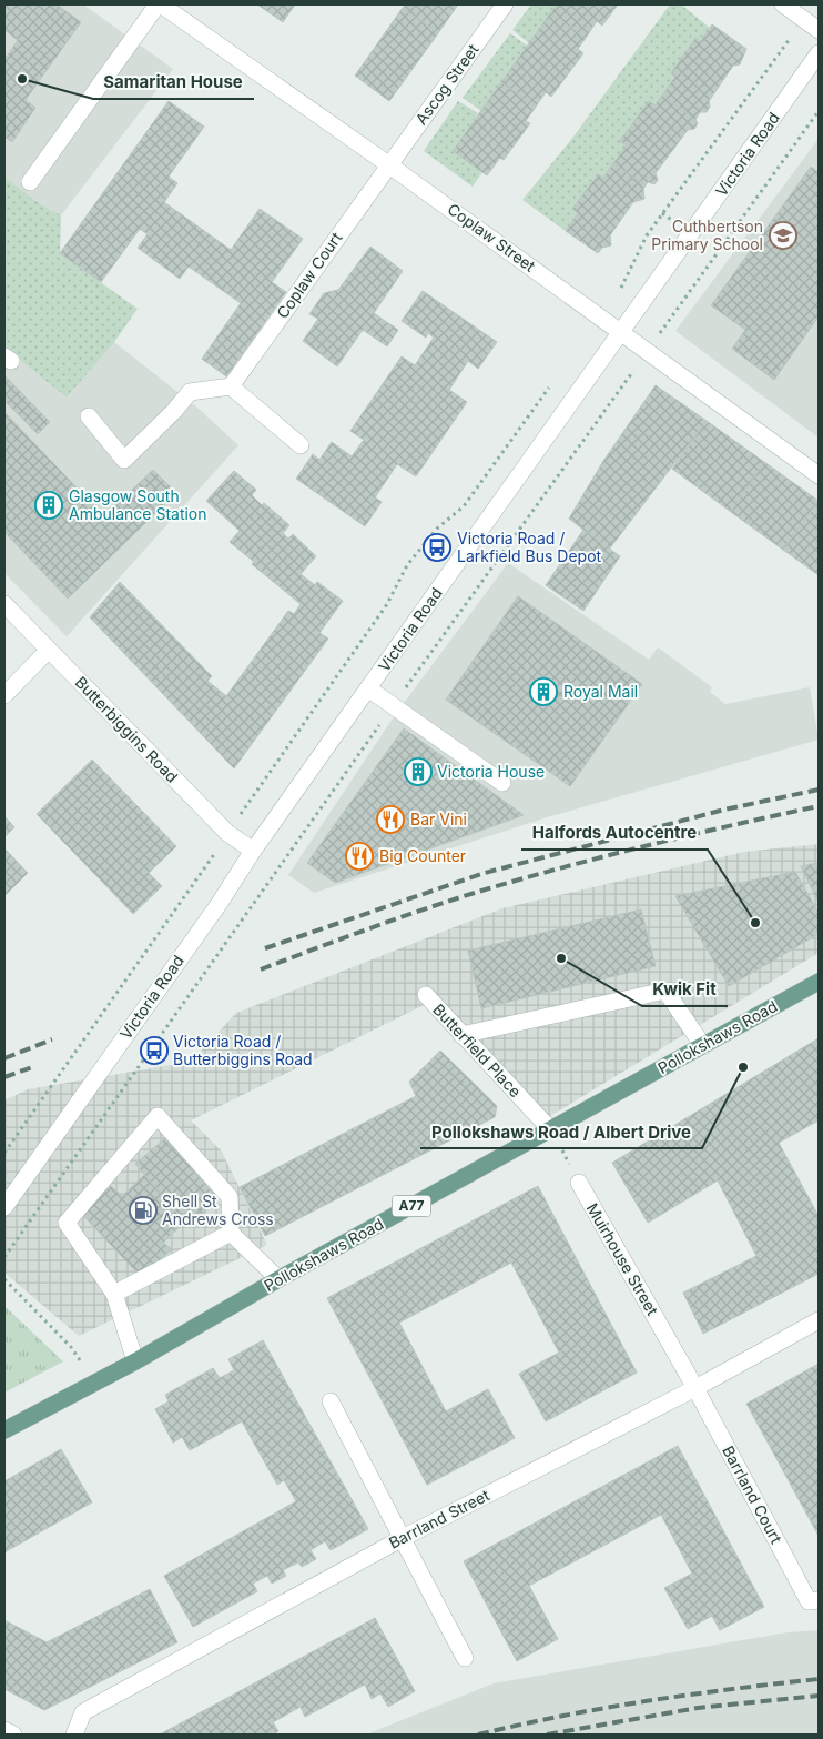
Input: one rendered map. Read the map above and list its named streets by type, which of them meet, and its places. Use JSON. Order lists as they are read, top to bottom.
{
  "streets": {
    "main road": ["Pollokshaws Road", "A77"],
    "street": [
      "Ascog Street",
      "Victoria Road",
      "Coplaw Street",
      "Coplaw Court",
      "Butterbiggins Road",
      "Butterfield Place",
      "Muirhouse Street",
      "Barrland Court",
      "Barrland Street"
    ]
  },
  "crossings": [
    ["Ascog Street", "Coplaw Street"],
    ["Ascog Street", "Coplaw Court"],
    ["Victoria Road", "Coplaw Street"],
    ["Victoria Road", "Butterbiggins Road"],
    ["Coplaw Street", "Coplaw Court"],
    ["Pollokshaws Road", "Butterfield Place"],
    ["Muirhouse Street", "Barrland Court"],
    ["Muirhouse Street", "Barrland Street"],
    ["Barrland Court", "Barrland Street"]
  ],
  "places": {
    "other": [
      "Samaritan House",
      "Halfords Autocentre",
      "Kwik Fit",
      "Pollokshaws Road / Albert Drive"
    ],
    "school or university": ["Cuthbertson Primary School"],
    "building": ["Glasgow South Ambulance Station", "Royal Mail", "Victoria House"],
    "bus stop": ["Victoria Road / Larkfield Bus Depot", "Victoria Road / Butterbiggins Road"],
    "restaurant": ["Bar Vini", "Big Counter"],
    "fuel station": ["Shell St Andrews Cross"]
  }
}
